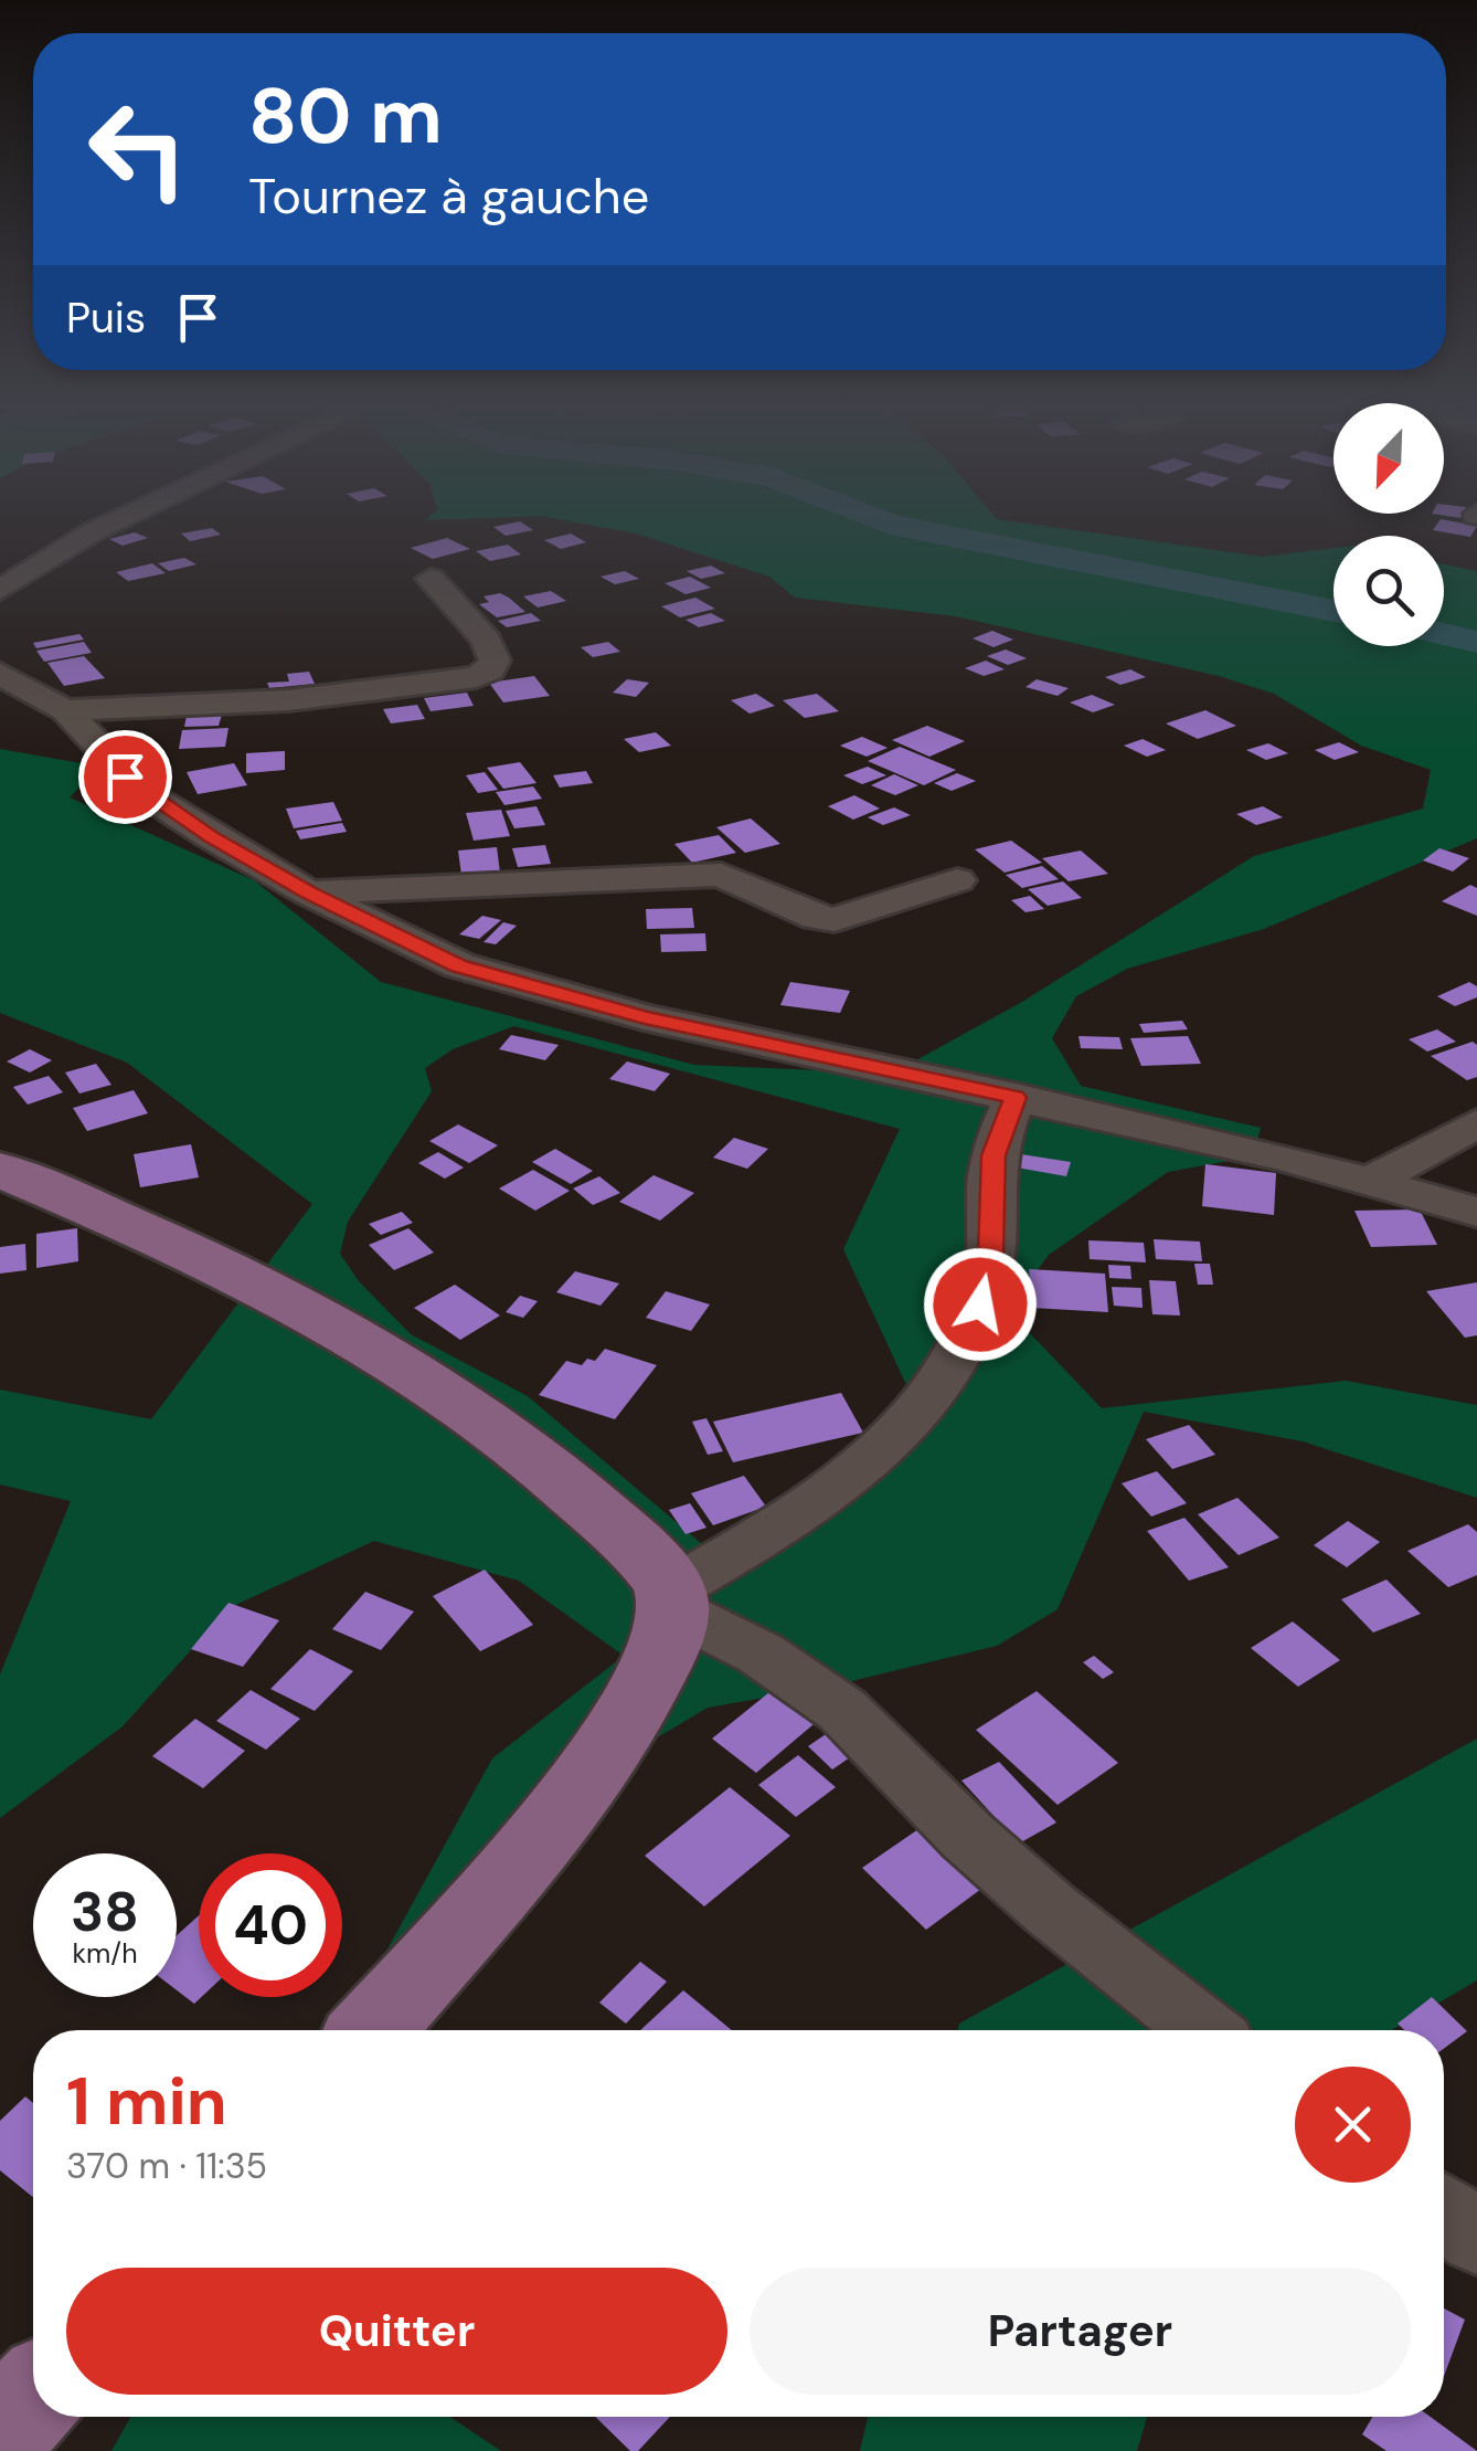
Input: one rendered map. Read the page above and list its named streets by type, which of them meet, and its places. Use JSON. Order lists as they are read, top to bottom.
{
  "north": "bottom left",
  "page": {
    "turn": ["80 m", "Tournez à gauche"],
    "then": "Puis",
    "speed": "38 km/h",
    "limit": "40",
    "heading": ["1 min", "370 m · 11:35"],
    "buttons": ["Quitter", "Partager"]
  }
}
